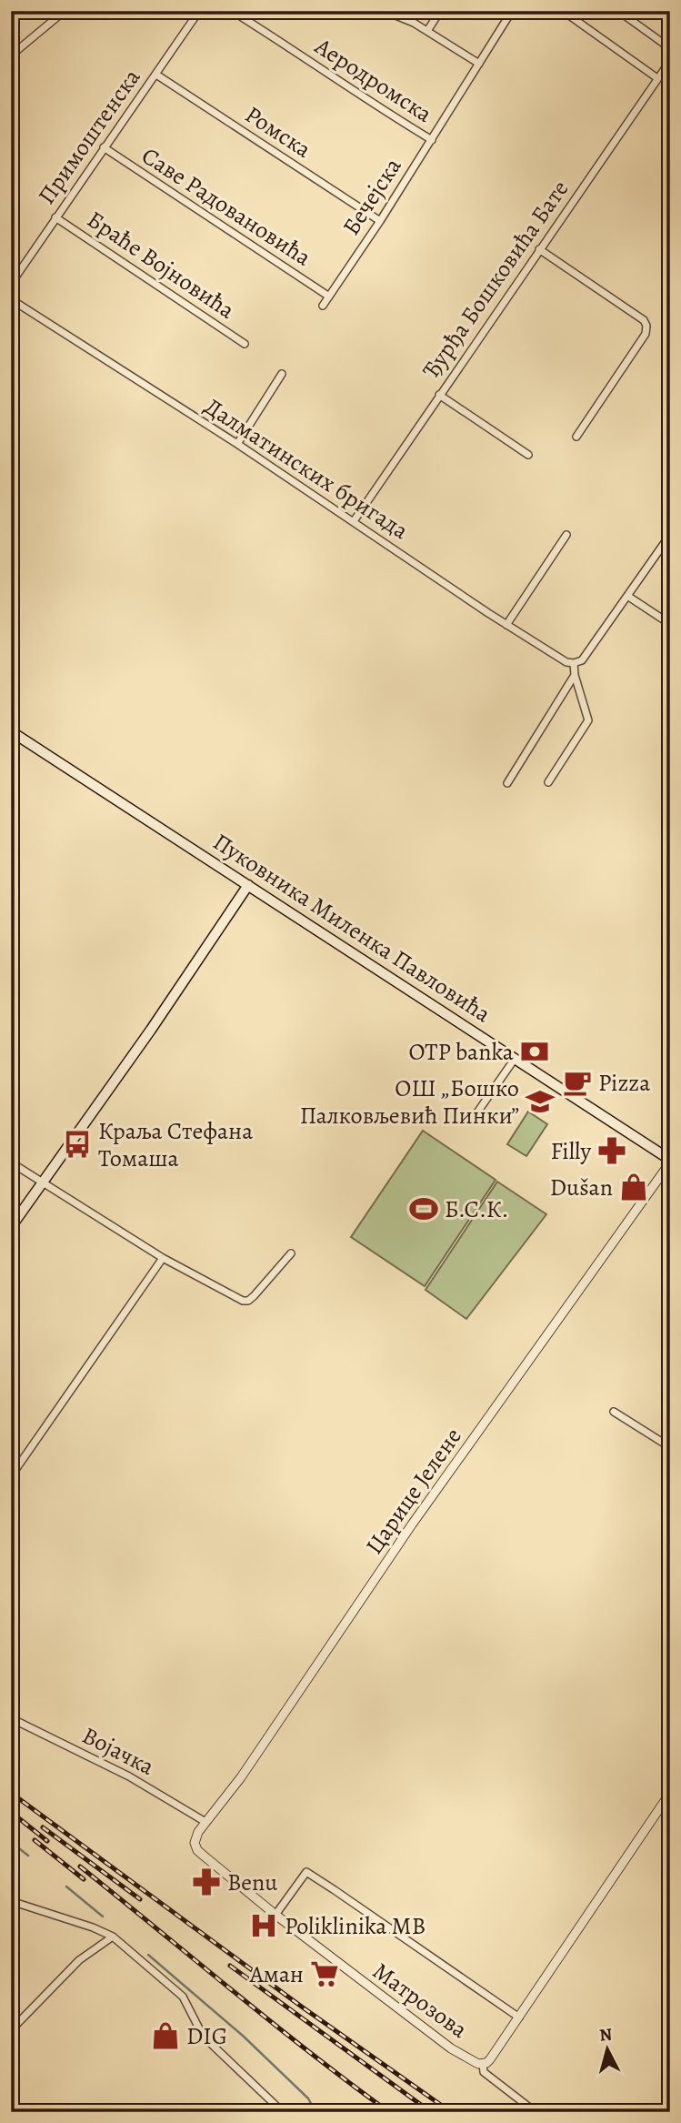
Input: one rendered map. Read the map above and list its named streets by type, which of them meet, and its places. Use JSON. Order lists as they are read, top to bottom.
{
  "streets": {
    "main road": ["Пуковника Миленка Павловића"],
    "street": [
      "Аеродромска",
      "Ромска",
      "Примоштенска",
      "Бечејска",
      "Саве Радовановића",
      "Браће Војновића",
      "Ђурђа Бошковића Бате",
      "Далматинских бригада",
      "Царице Јелене",
      "Војачка",
      "Матрозова"
    ]
  },
  "crossings": [
    ["Аеродромска", "Бечејска"],
    ["Ромска", "Примоштенска"],
    ["Ромска", "Бечејска"],
    ["Примоштенска", "Саве Радовановића"],
    ["Примоштенска", "Браће Војновића"],
    ["Бечејска", "Саве Радовановића"],
    ["Ђурђа Бошковића Бате", "Далматинских бригада"],
    ["Пуковника Миленка Павловића", "Царице Јелене"],
    ["Царице Јелене", "Војачка"],
    ["Царице Јелене", "Матрозова"]
  ],
  "places": {
    "bank": ["OTP banka"],
    "cafe": ["Pizza"],
    "school or university": ["ОШ „Бошко Палковљевић Пинки”"],
    "bus stop": ["Краља Стефана Томаша"],
    "pharmacy": ["Filly", "Benu"],
    "shop": ["Dušan", "DIG"],
    "sports": ["Б.С.К."],
    "hospital": ["Poliklinika MB"],
    "supermarket": ["Аман"]
  },
  "north": "top"
}
